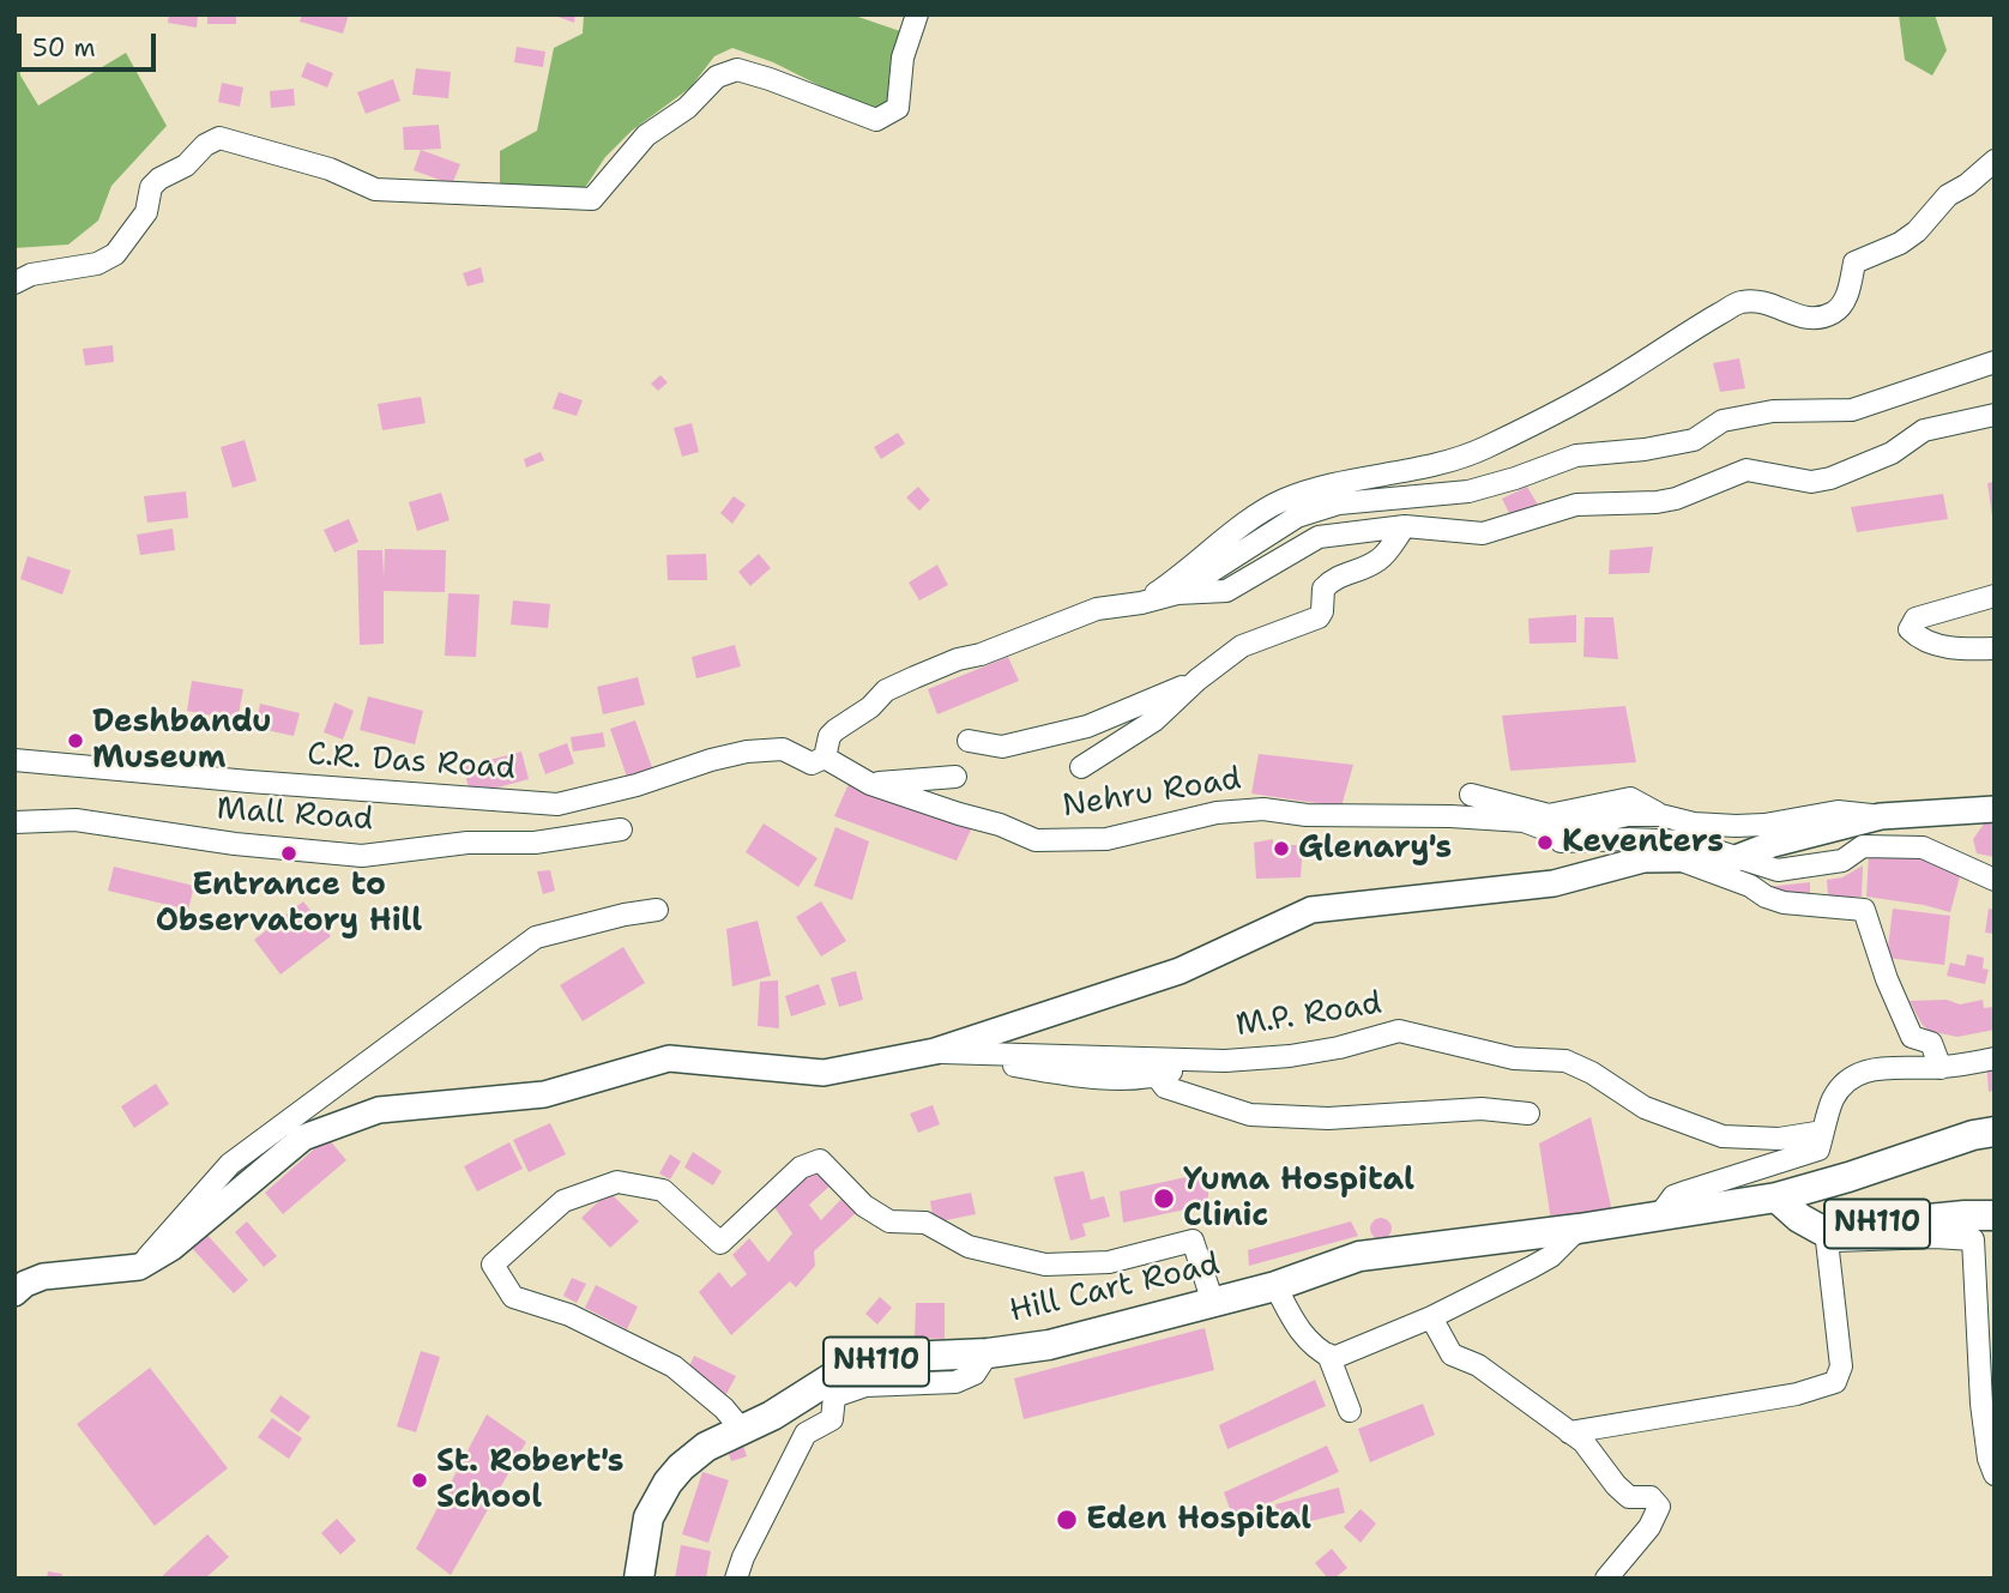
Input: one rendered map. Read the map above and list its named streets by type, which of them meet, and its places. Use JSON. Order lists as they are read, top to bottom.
{
  "streets": {
    "highway": ["NH110", "Hill Cart Road"],
    "street": [
      "C.R. Das Road",
      "Nehru Road",
      "Mall Road",
      "M.P. Road"
    ]
  },
  "crossings": [
    ["C.R. Das Road", "Nehru Road"],
    ["NH110", "Hill Cart Road"]
  ],
  "places": [
    "Deshbandu Museum",
    "Keventers",
    "Glenary's",
    "Entrance to Observatory Hill",
    "Yuma Hospital Clinic",
    "St. Robert's School",
    "Eden Hospital"
  ],
  "scale_bar": "50 m"
}
